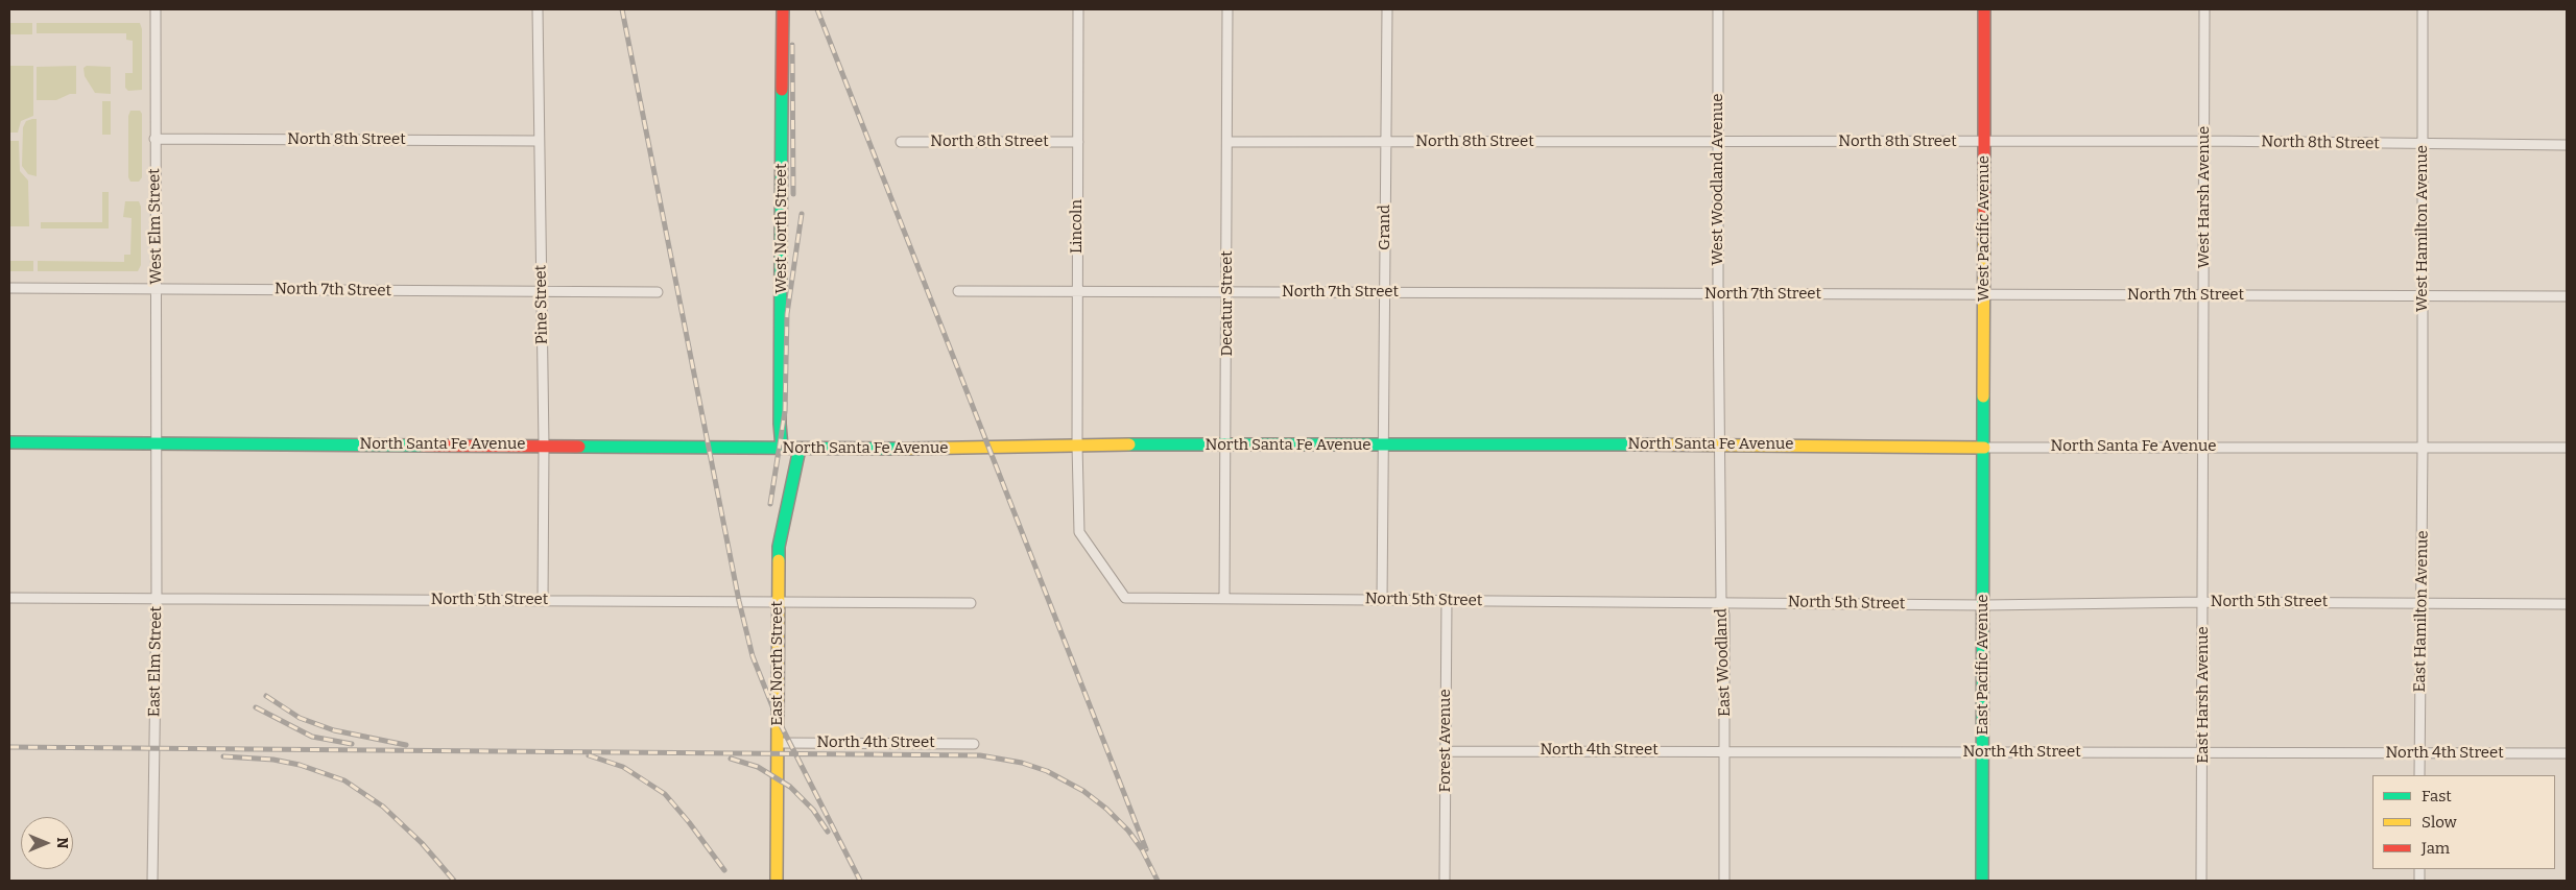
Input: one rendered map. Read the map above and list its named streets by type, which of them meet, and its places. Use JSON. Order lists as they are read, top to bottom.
{
  "streets": {
    "main road": [
      "West North Street",
      "West Pacific Avenue",
      "North Santa Fe Avenue",
      "East North Street",
      "East Pacific Avenue"
    ],
    "street": [
      "North 8th Street",
      "West Woodland Avenue",
      "West Harsh Avenue",
      "West Elm Street",
      "Lincoln",
      "Grand",
      "West Hamilton Avenue",
      "North 7th Street",
      "Decatur Street",
      "Pine Street",
      "North 5th Street",
      "East Hamilton Avenue",
      "East Elm Street",
      "East Woodland",
      "East Harsh Avenue",
      "Forest Avenue",
      "North 4th Street"
    ]
  },
  "crossings": [
    ["North 8th Street", "West Woodland Avenue"],
    ["North 8th Street", "West Harsh Avenue"],
    ["North 8th Street", "West Elm Street"],
    ["North 8th Street", "Lincoln"],
    ["North 8th Street", "Grand"],
    ["North 8th Street", "West Pacific Avenue"],
    ["North 8th Street", "West Hamilton Avenue"],
    ["North 8th Street", "Decatur Street"],
    ["North 8th Street", "Pine Street"],
    ["West Woodland Avenue", "North 7th Street"],
    ["West Woodland Avenue", "North Santa Fe Avenue"],
    ["West Woodland Avenue", "East Woodland"],
    ["West Harsh Avenue", "North 7th Street"],
    ["West Harsh Avenue", "North Santa Fe Avenue"],
    ["West Harsh Avenue", "East Harsh Avenue"],
    ["West Elm Street", "North 7th Street"],
    ["West Elm Street", "North Santa Fe Avenue"],
    ["West Elm Street", "East Elm Street"],
    ["Lincoln", "North 7th Street"],
    ["Lincoln", "North Santa Fe Avenue"],
    ["Lincoln", "North 5th Street"],
    ["Grand", "North 7th Street"],
    ["Grand", "North Santa Fe Avenue"],
    ["Grand", "North 5th Street"],
    ["West North Street", "North Santa Fe Avenue"],
    ["West Pacific Avenue", "North 7th Street"],
    ["West Pacific Avenue", "North Santa Fe Avenue"],
    ["West Pacific Avenue", "East Pacific Avenue"],
    ["West Hamilton Avenue", "North 7th Street"],
    ["West Hamilton Avenue", "North Santa Fe Avenue"],
    ["West Hamilton Avenue", "East Hamilton Avenue"],
    ["North 7th Street", "Decatur Street"],
    ["North 7th Street", "Pine Street"],
    ["Decatur Street", "North Santa Fe Avenue"],
    ["Decatur Street", "North 5th Street"],
    ["Pine Street", "North Santa Fe Avenue"],
    ["Pine Street", "North 5th Street"],
    ["North Santa Fe Avenue", "East Hamilton Avenue"],
    ["North Santa Fe Avenue", "East Elm Street"],
    ["North Santa Fe Avenue", "East Woodland"],
    ["North Santa Fe Avenue", "East North Street"],
    ["North Santa Fe Avenue", "East Pacific Avenue"],
    ["North Santa Fe Avenue", "East Harsh Avenue"],
    ["North 5th Street", "East Hamilton Avenue"],
    ["North 5th Street", "East Elm Street"],
    ["North 5th Street", "East Woodland"],
    ["North 5th Street", "East North Street"],
    ["North 5th Street", "East Pacific Avenue"],
    ["North 5th Street", "East Harsh Avenue"],
    ["North 5th Street", "Forest Avenue"],
    ["East Hamilton Avenue", "North 4th Street"],
    ["East Woodland", "North 4th Street"],
    ["East North Street", "North 4th Street"],
    ["East Pacific Avenue", "North 4th Street"],
    ["East Harsh Avenue", "North 4th Street"],
    ["Forest Avenue", "North 4th Street"]
  ],
  "legend": ["Fast", "Slow", "Jam"],
  "north": "right"
}
